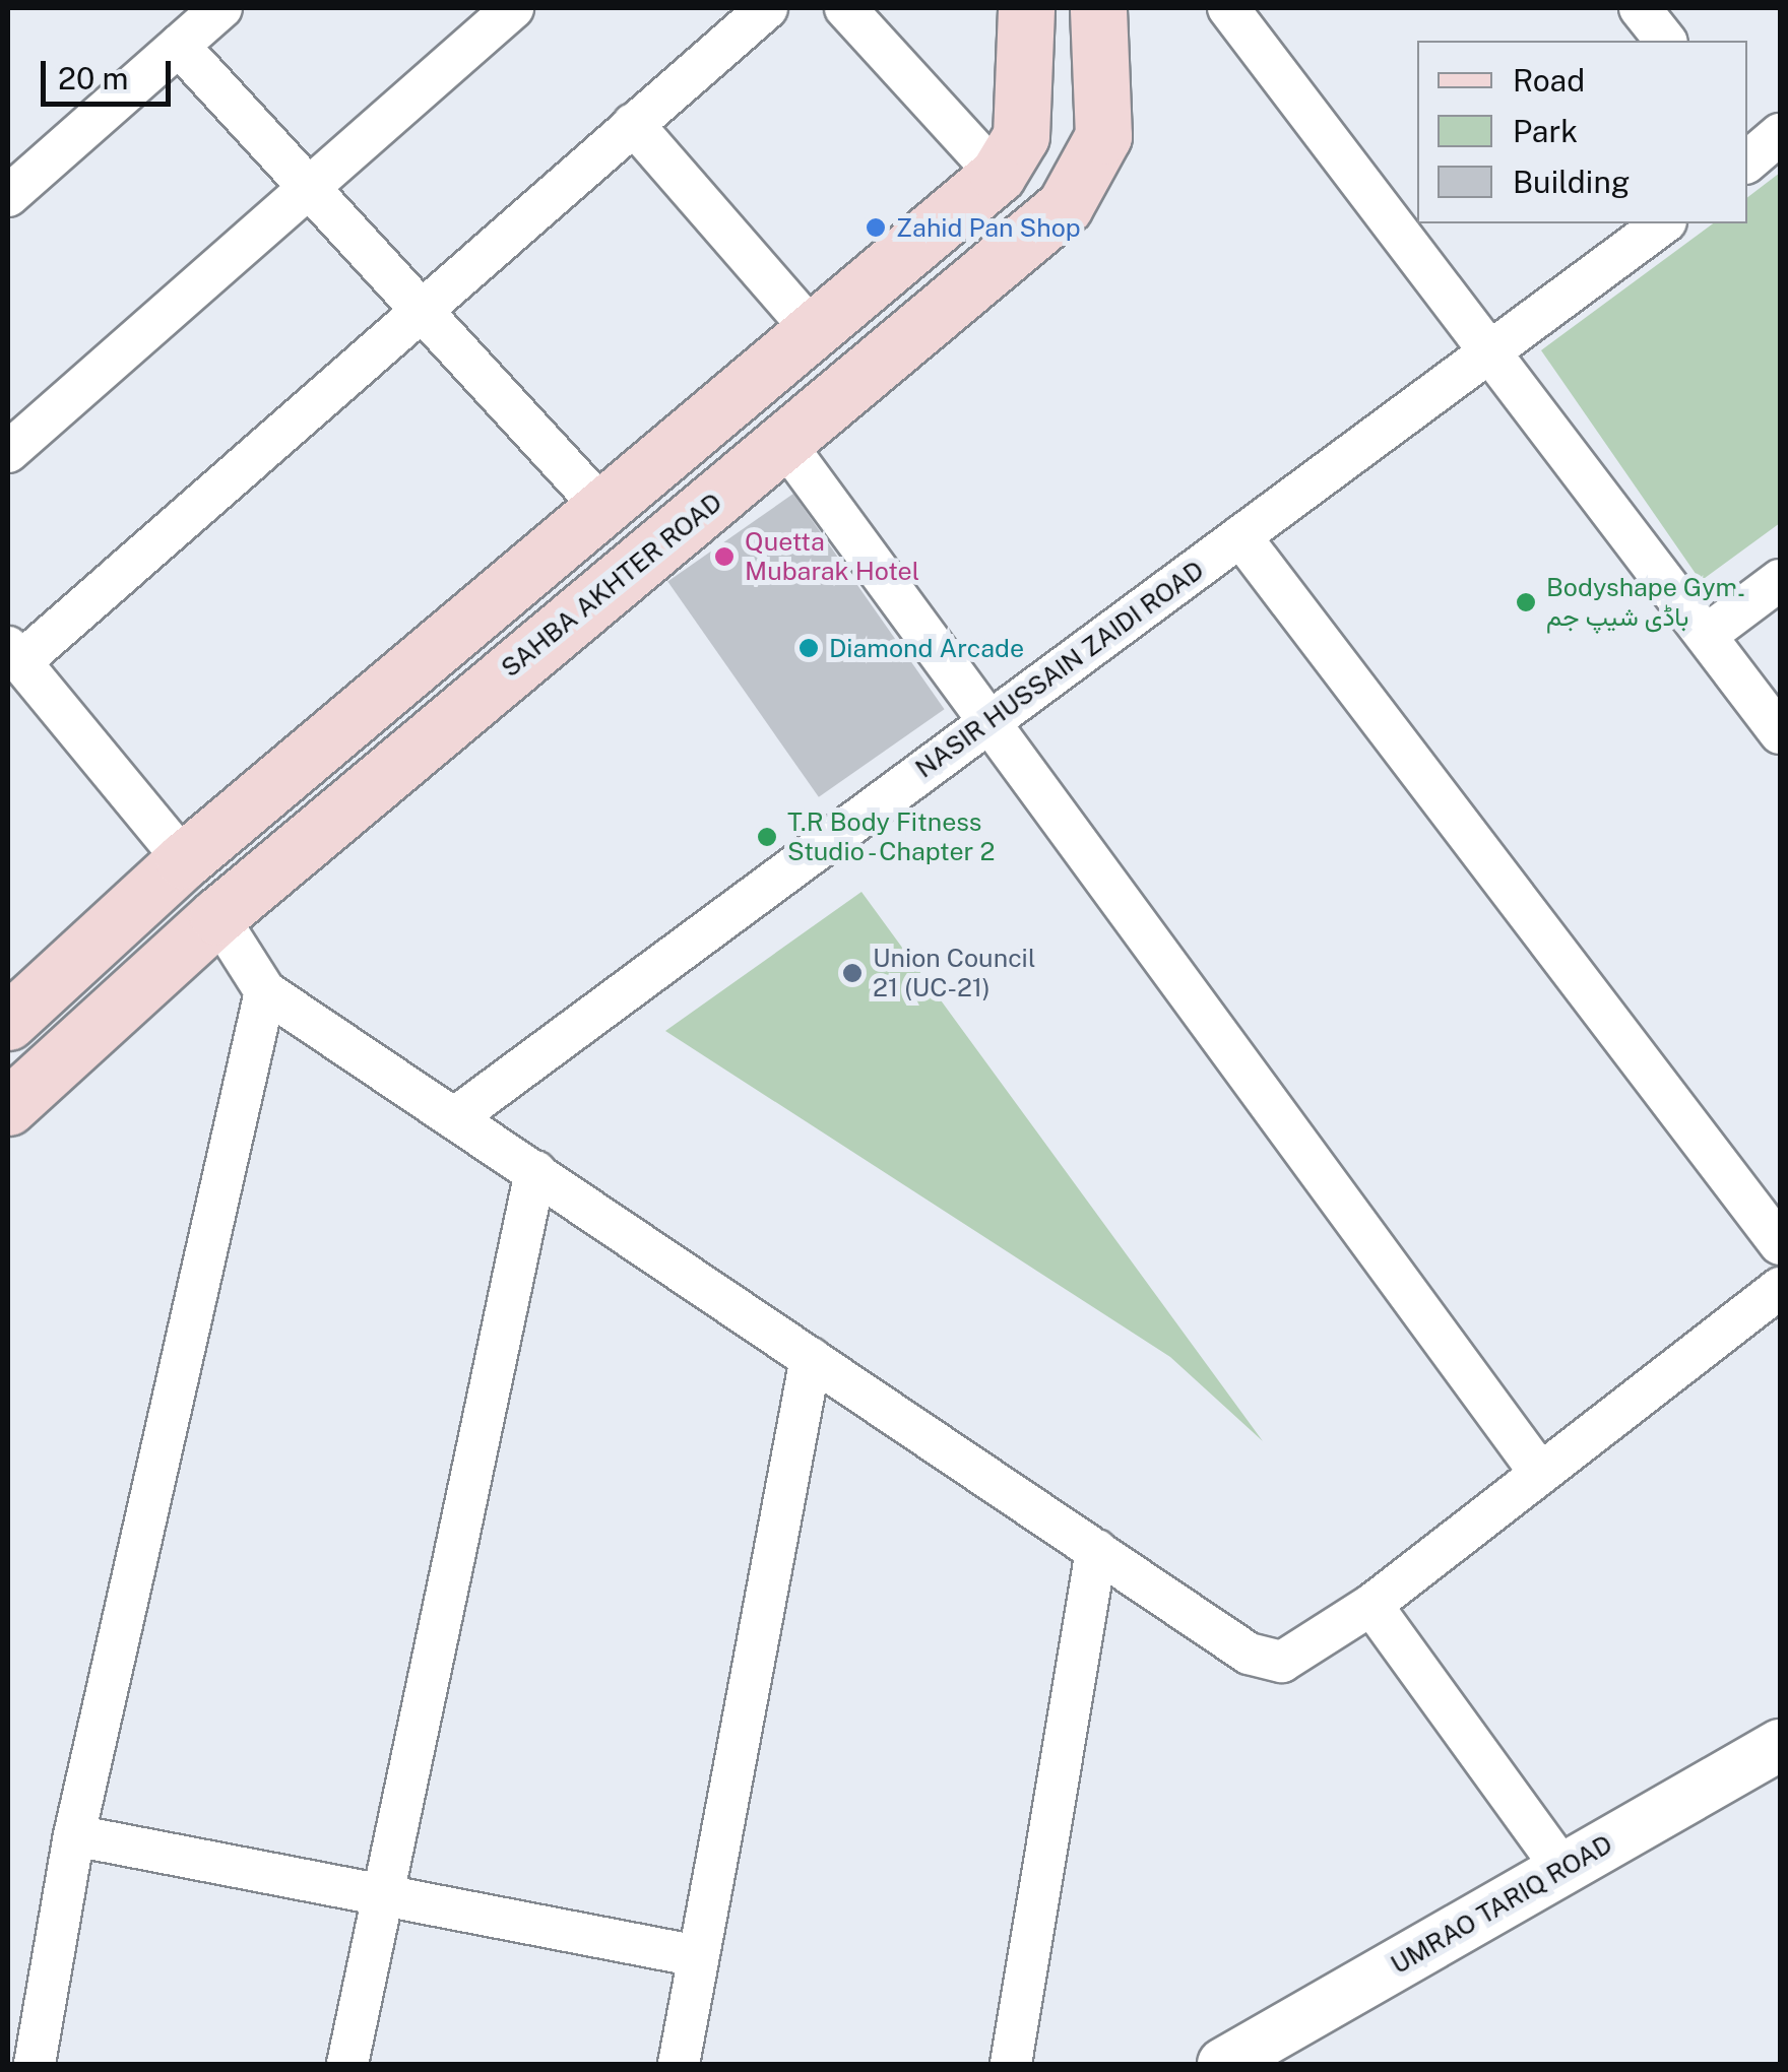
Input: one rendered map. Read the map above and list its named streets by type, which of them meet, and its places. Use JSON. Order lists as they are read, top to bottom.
{
  "streets": {
    "main road": ["SAHBA AKHTER ROAD"],
    "street": ["NASIR HUSSAIN ZAIDI ROAD", "UMRAO TARIQ ROAD"]
  },
  "places": [
    "Zahid Pan Shop",
    "Quetta Mubarak Hotel",
    "Bodyshape Gym۔ باڈی شیپ جم",
    "Diamond Arcade",
    "T.R Body Fitness Studio - Chapter 2",
    "Union Council 21 (UC-21)"
  ],
  "legend": ["Road", "Park", "Building"],
  "scale_bar": "20 m"
}
